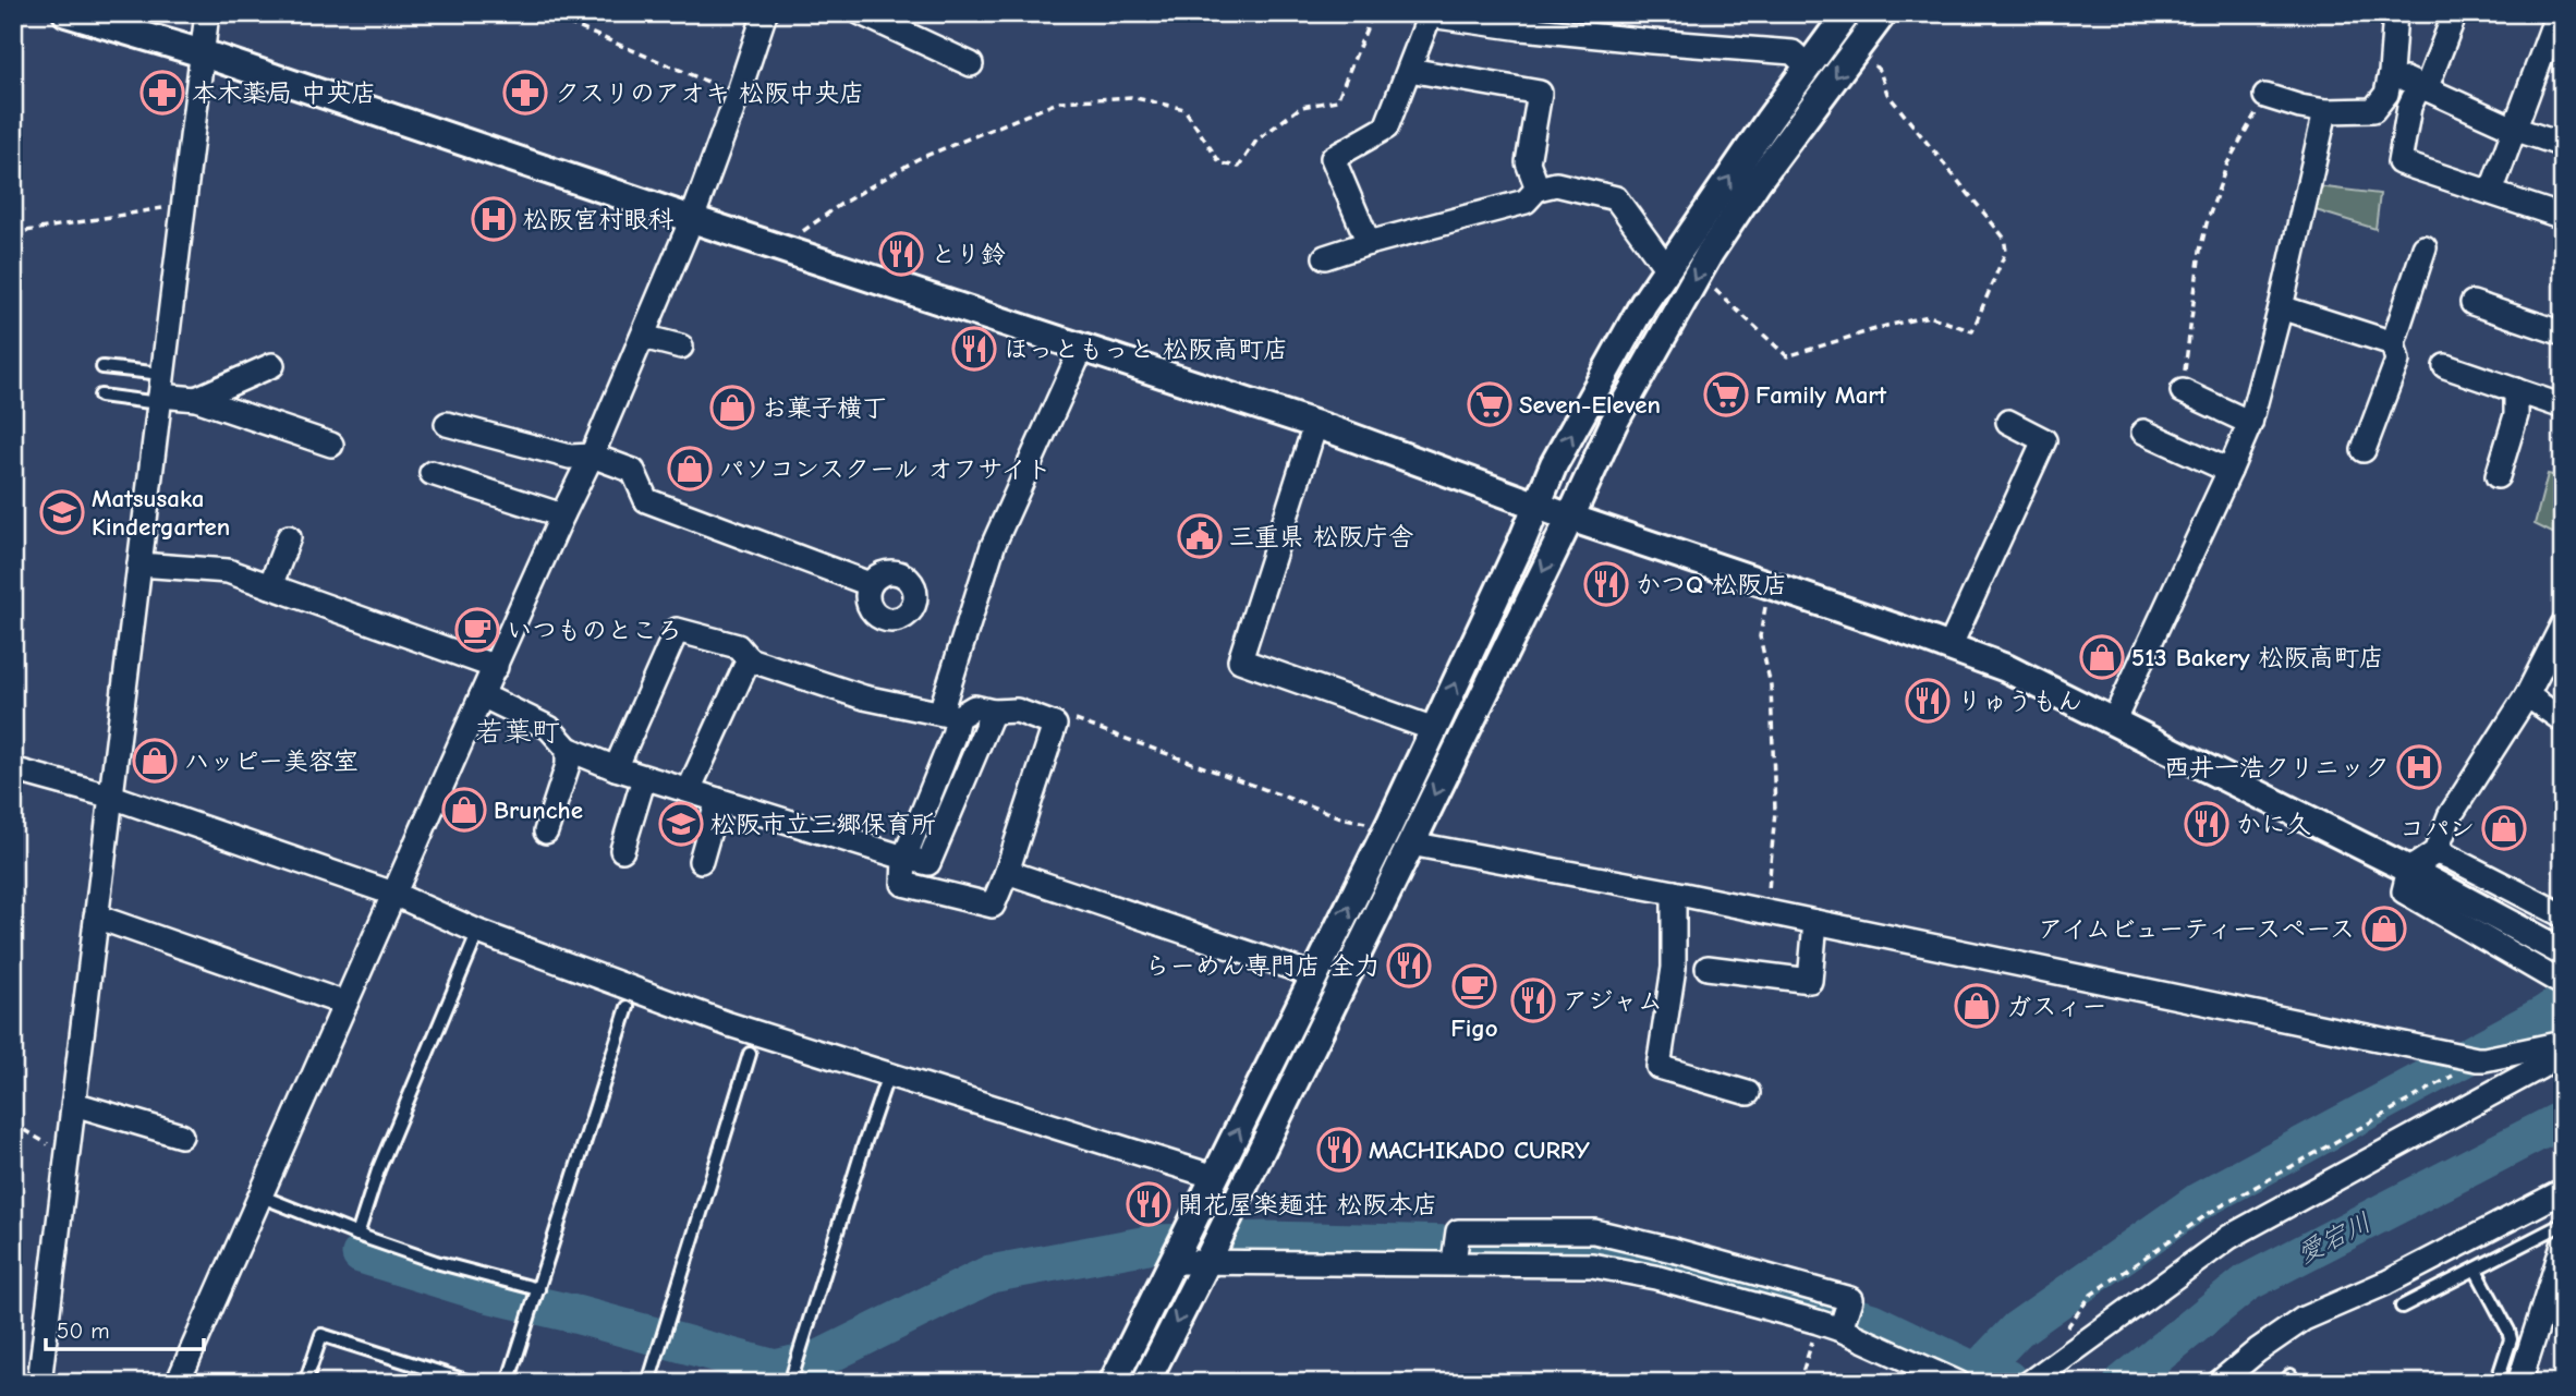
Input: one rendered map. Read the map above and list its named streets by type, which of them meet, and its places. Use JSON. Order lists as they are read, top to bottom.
{
  "districts": ["若葉町"],
  "water": ["愛宕川"],
  "places": {
    "pharmacy": ["本木薬局 中央店", "クスリのアオキ 松阪中央店"],
    "hospital": ["松阪宮村眼科", "西井一浩クリニック"],
    "restaurant": [
      "とり鈴",
      "ほっともっと 松阪高町店",
      "かつQ 松阪店",
      "りゅうもん",
      "かに久",
      "らーめん専門店 全力",
      "アジャム",
      "MACHIKADO CURRY",
      "開花屋楽麺荘 松阪本店"
    ],
    "supermarket": ["Family Mart", "Seven-Eleven"],
    "shop": [
      "お菓子横丁",
      "パソコンスクール オフサイト",
      "513 Bakery 松阪高町店",
      "ハッピー美容室",
      "Brunche",
      "コパン",
      "アイムビューティースペース",
      "ガスィー"
    ],
    "school or university": ["Matsusaka Kindergarten", "松阪市立三郷保育所"],
    "public building": ["三重県 松阪庁舎"],
    "cafe": ["いつものところ", "Figo"]
  },
  "scale_bar": "50 m"
}
